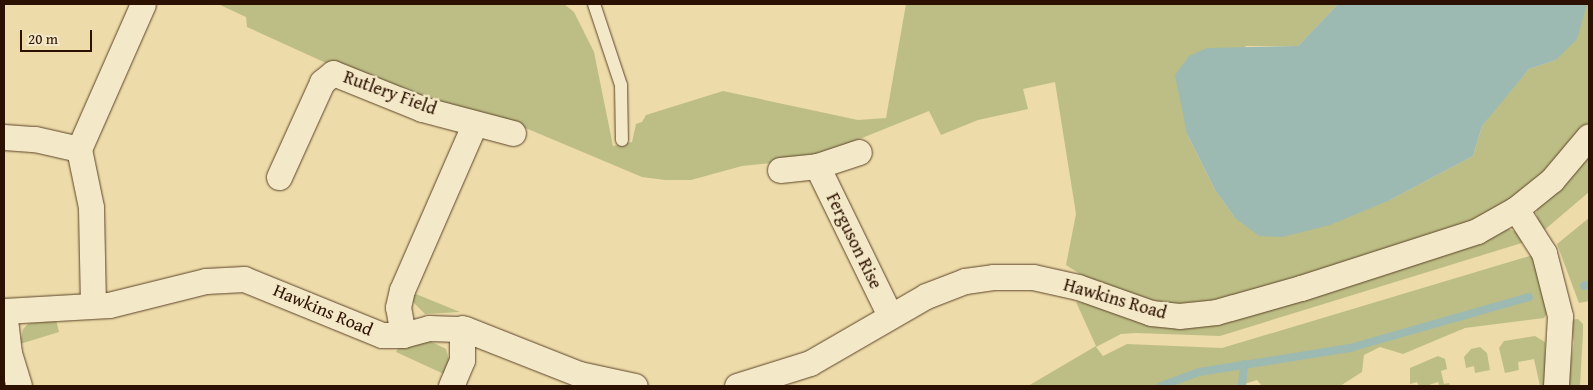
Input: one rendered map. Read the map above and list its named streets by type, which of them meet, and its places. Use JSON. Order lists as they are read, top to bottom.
{
  "streets": {
    "street": ["Rutlery Field", "Ferguson Rise", "Hawkins Road"]
  },
  "crossings": [
    ["Ferguson Rise", "Hawkins Road"]
  ],
  "scale_bar": "20 m"
}
